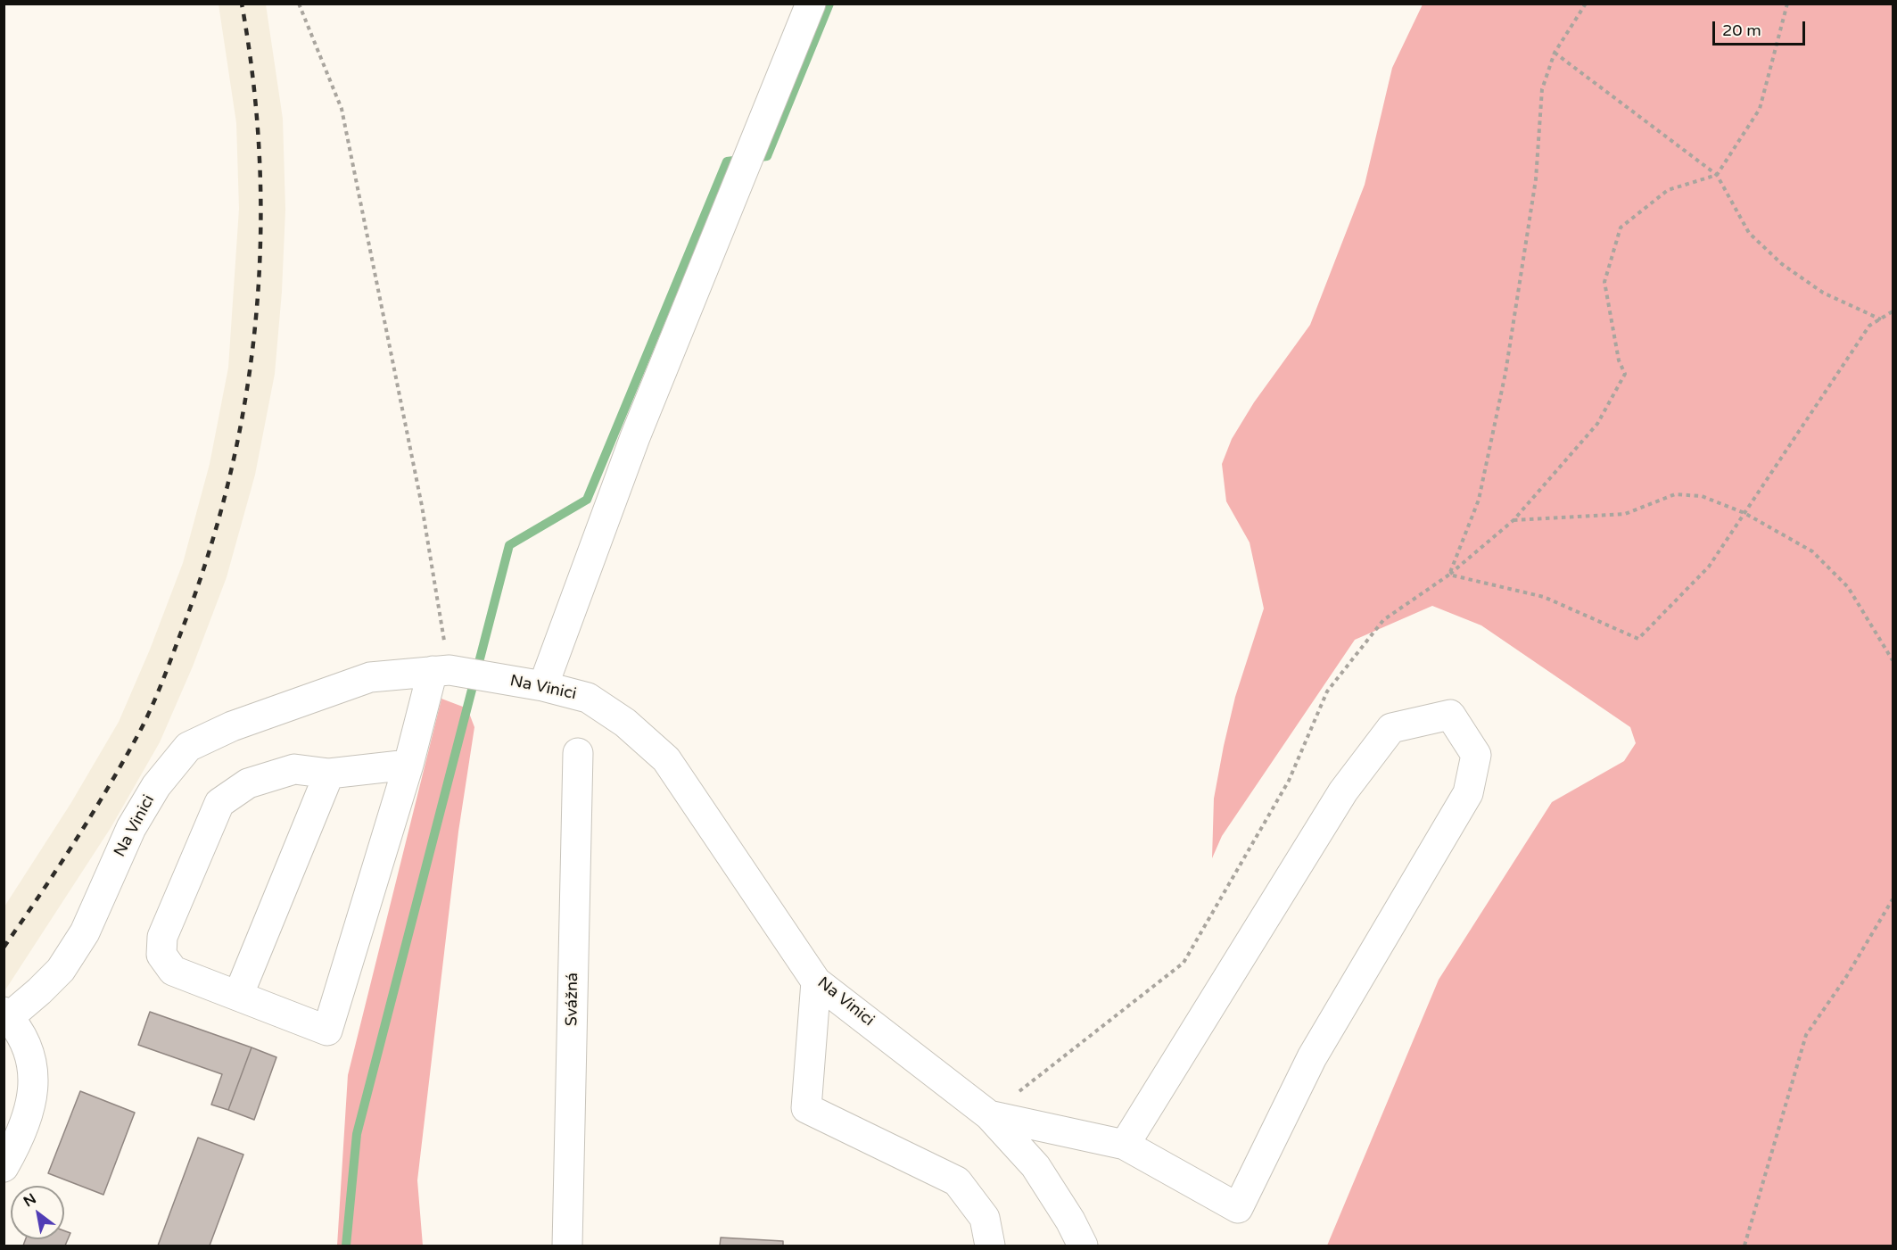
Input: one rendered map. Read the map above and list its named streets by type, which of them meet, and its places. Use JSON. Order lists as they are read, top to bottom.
{
  "streets": {
    "street": ["Na Vinici", "Svážná"]
  },
  "scale_bar": "20 m",
  "north": "top left"
}
